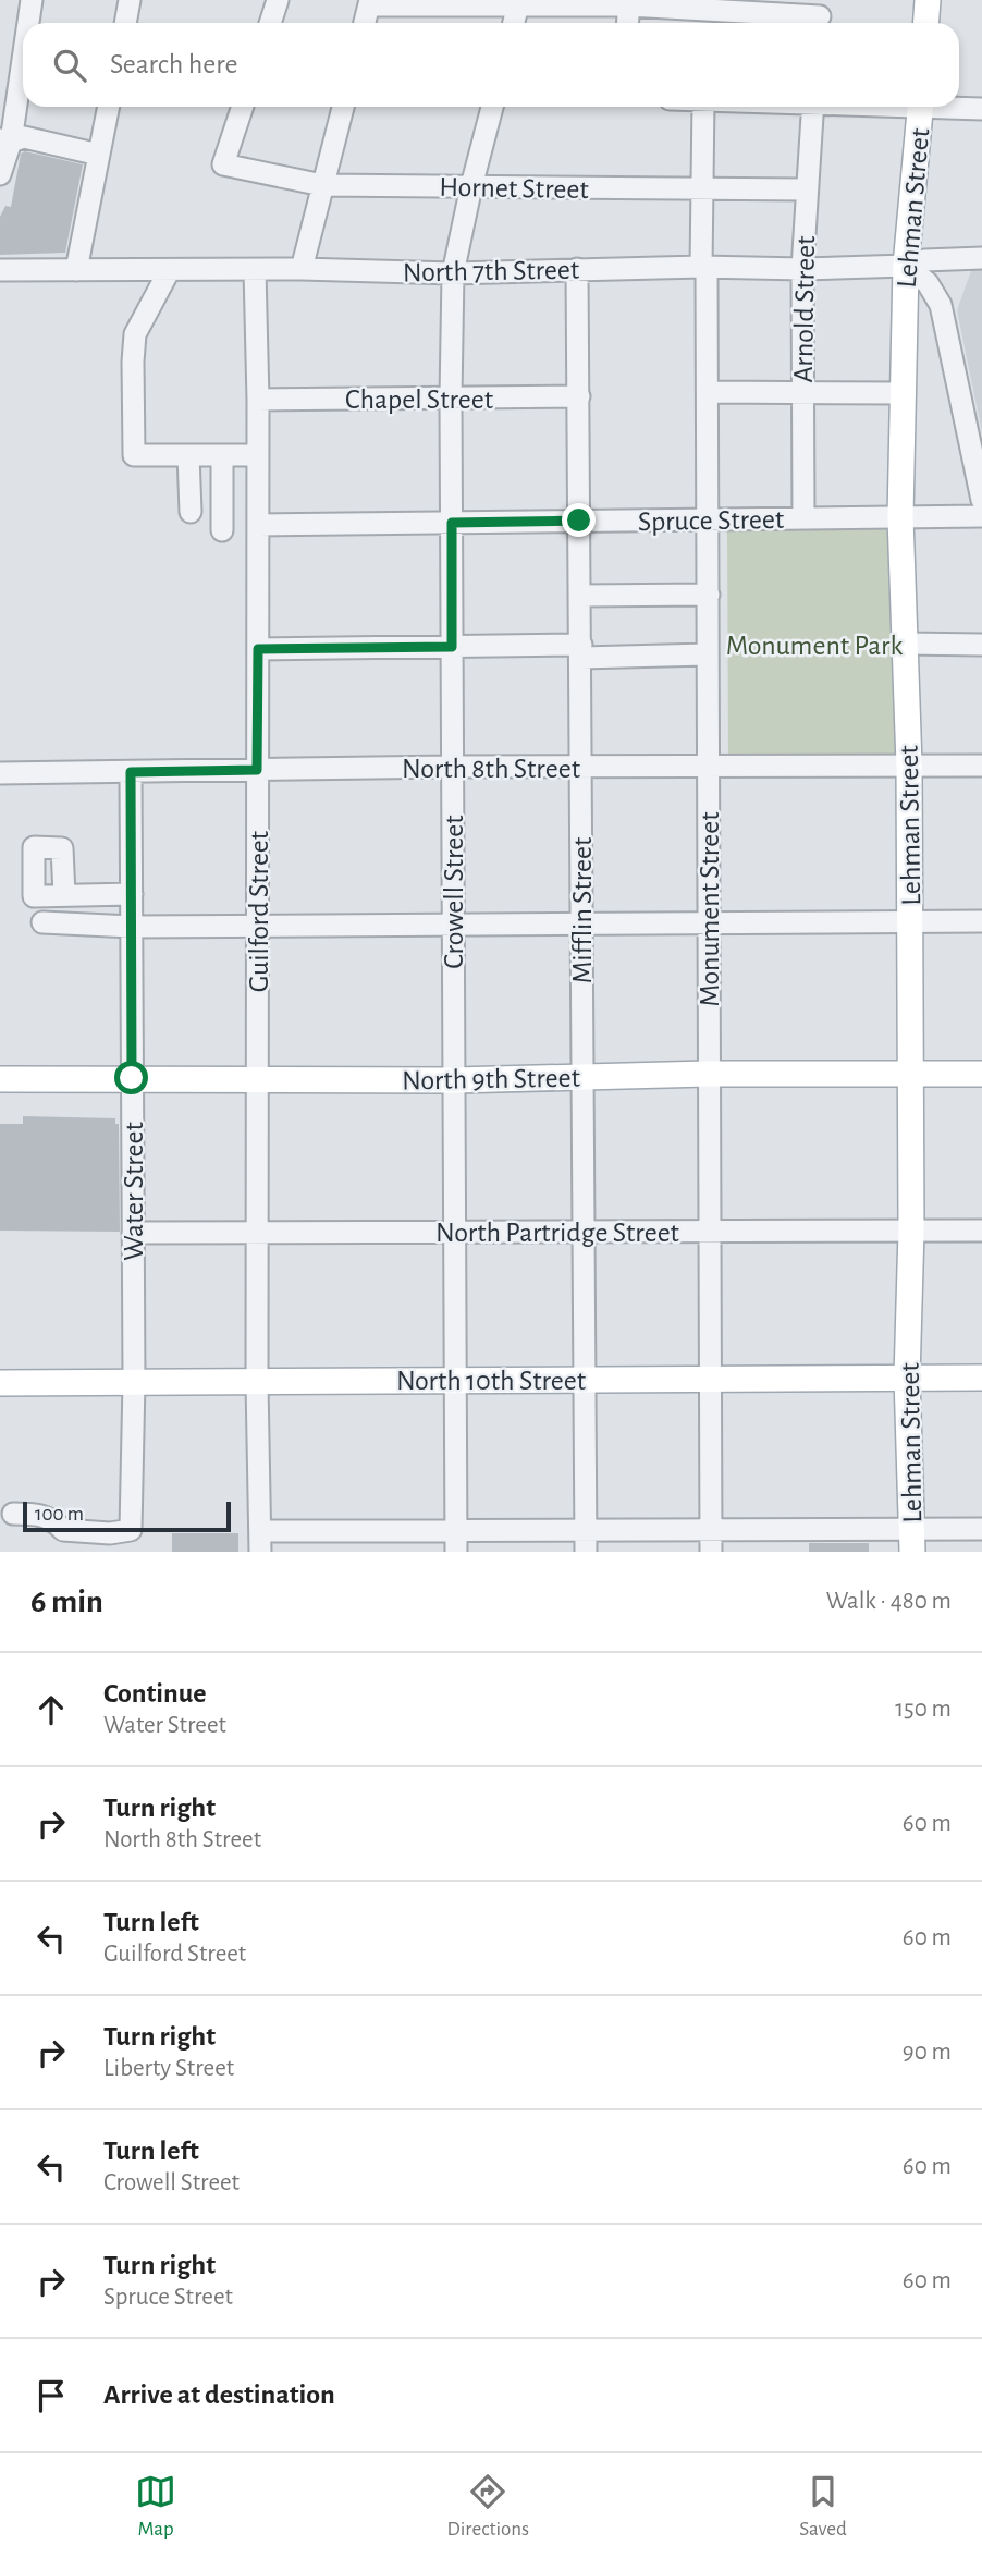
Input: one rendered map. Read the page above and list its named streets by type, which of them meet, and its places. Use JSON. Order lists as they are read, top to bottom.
{
  "streets": {
    "main road": ["Lehman Street", "North 9th Street", "North 10th Street"],
    "street": [
      "Hornet Street",
      "North 7th Street",
      "Arnold Street",
      "Chapel Street",
      "Spruce Street",
      "North 8th Street",
      "Crowell Street",
      "Monument Street",
      "Mifflin Street",
      "Guilford Street",
      "Water Street",
      "North Partridge Street"
    ]
  },
  "crossings": [
    ["Hornet Street", "Arnold Street"],
    ["Hornet Street", "Crowell Street"],
    ["Hornet Street", "Monument Street"],
    ["Lehman Street", "North 7th Street"],
    ["Lehman Street", "Spruce Street"],
    ["Lehman Street", "North 8th Street"],
    ["Lehman Street", "North 9th Street"],
    ["Lehman Street", "North Partridge Street"],
    ["Lehman Street", "North 10th Street"],
    ["North 7th Street", "Arnold Street"],
    ["North 7th Street", "Crowell Street"],
    ["North 7th Street", "Monument Street"],
    ["North 7th Street", "Mifflin Street"],
    ["North 7th Street", "Guilford Street"],
    ["Arnold Street", "Spruce Street"],
    ["Chapel Street", "Crowell Street"],
    ["Chapel Street", "Mifflin Street"],
    ["Chapel Street", "Guilford Street"],
    ["Spruce Street", "Crowell Street"],
    ["Spruce Street", "Monument Street"],
    ["Spruce Street", "Mifflin Street"],
    ["Spruce Street", "Guilford Street"],
    ["North 8th Street", "Crowell Street"],
    ["North 8th Street", "Monument Street"],
    ["North 8th Street", "Mifflin Street"],
    ["North 8th Street", "Guilford Street"],
    ["North 8th Street", "Water Street"],
    ["Crowell Street", "North 9th Street"],
    ["Crowell Street", "North Partridge Street"],
    ["Crowell Street", "North 10th Street"],
    ["Monument Street", "North 9th Street"],
    ["Monument Street", "North Partridge Street"],
    ["Monument Street", "North 10th Street"],
    ["Mifflin Street", "North 9th Street"],
    ["Mifflin Street", "North Partridge Street"],
    ["Mifflin Street", "North 10th Street"],
    ["Guilford Street", "North 9th Street"],
    ["Guilford Street", "North Partridge Street"],
    ["Guilford Street", "North 10th Street"],
    ["North 9th Street", "Water Street"],
    ["Water Street", "North Partridge Street"],
    ["Water Street", "North 10th Street"]
  ],
  "parks": ["Monument Park"],
  "scale_bar": "100 m",
  "page": {
    "search": "Search here",
    "scale": "100 m",
    "heading": ["6 min", "Walk · 480 m"],
    "list": [
      ["Continue", "Water Street", "150 m"],
      ["Turn right", "North 8th Street", "60 m"],
      ["Turn left", "Guilford Street", "60 m"],
      ["Turn right", "Liberty Street", "90 m"],
      ["Turn left", "Crowell Street", "60 m"],
      ["Turn right", "Spruce Street", "60 m"],
      "Arrive at destination"
    ],
    "nav": ["Map", "Directions", "Saved"]
  }
}
